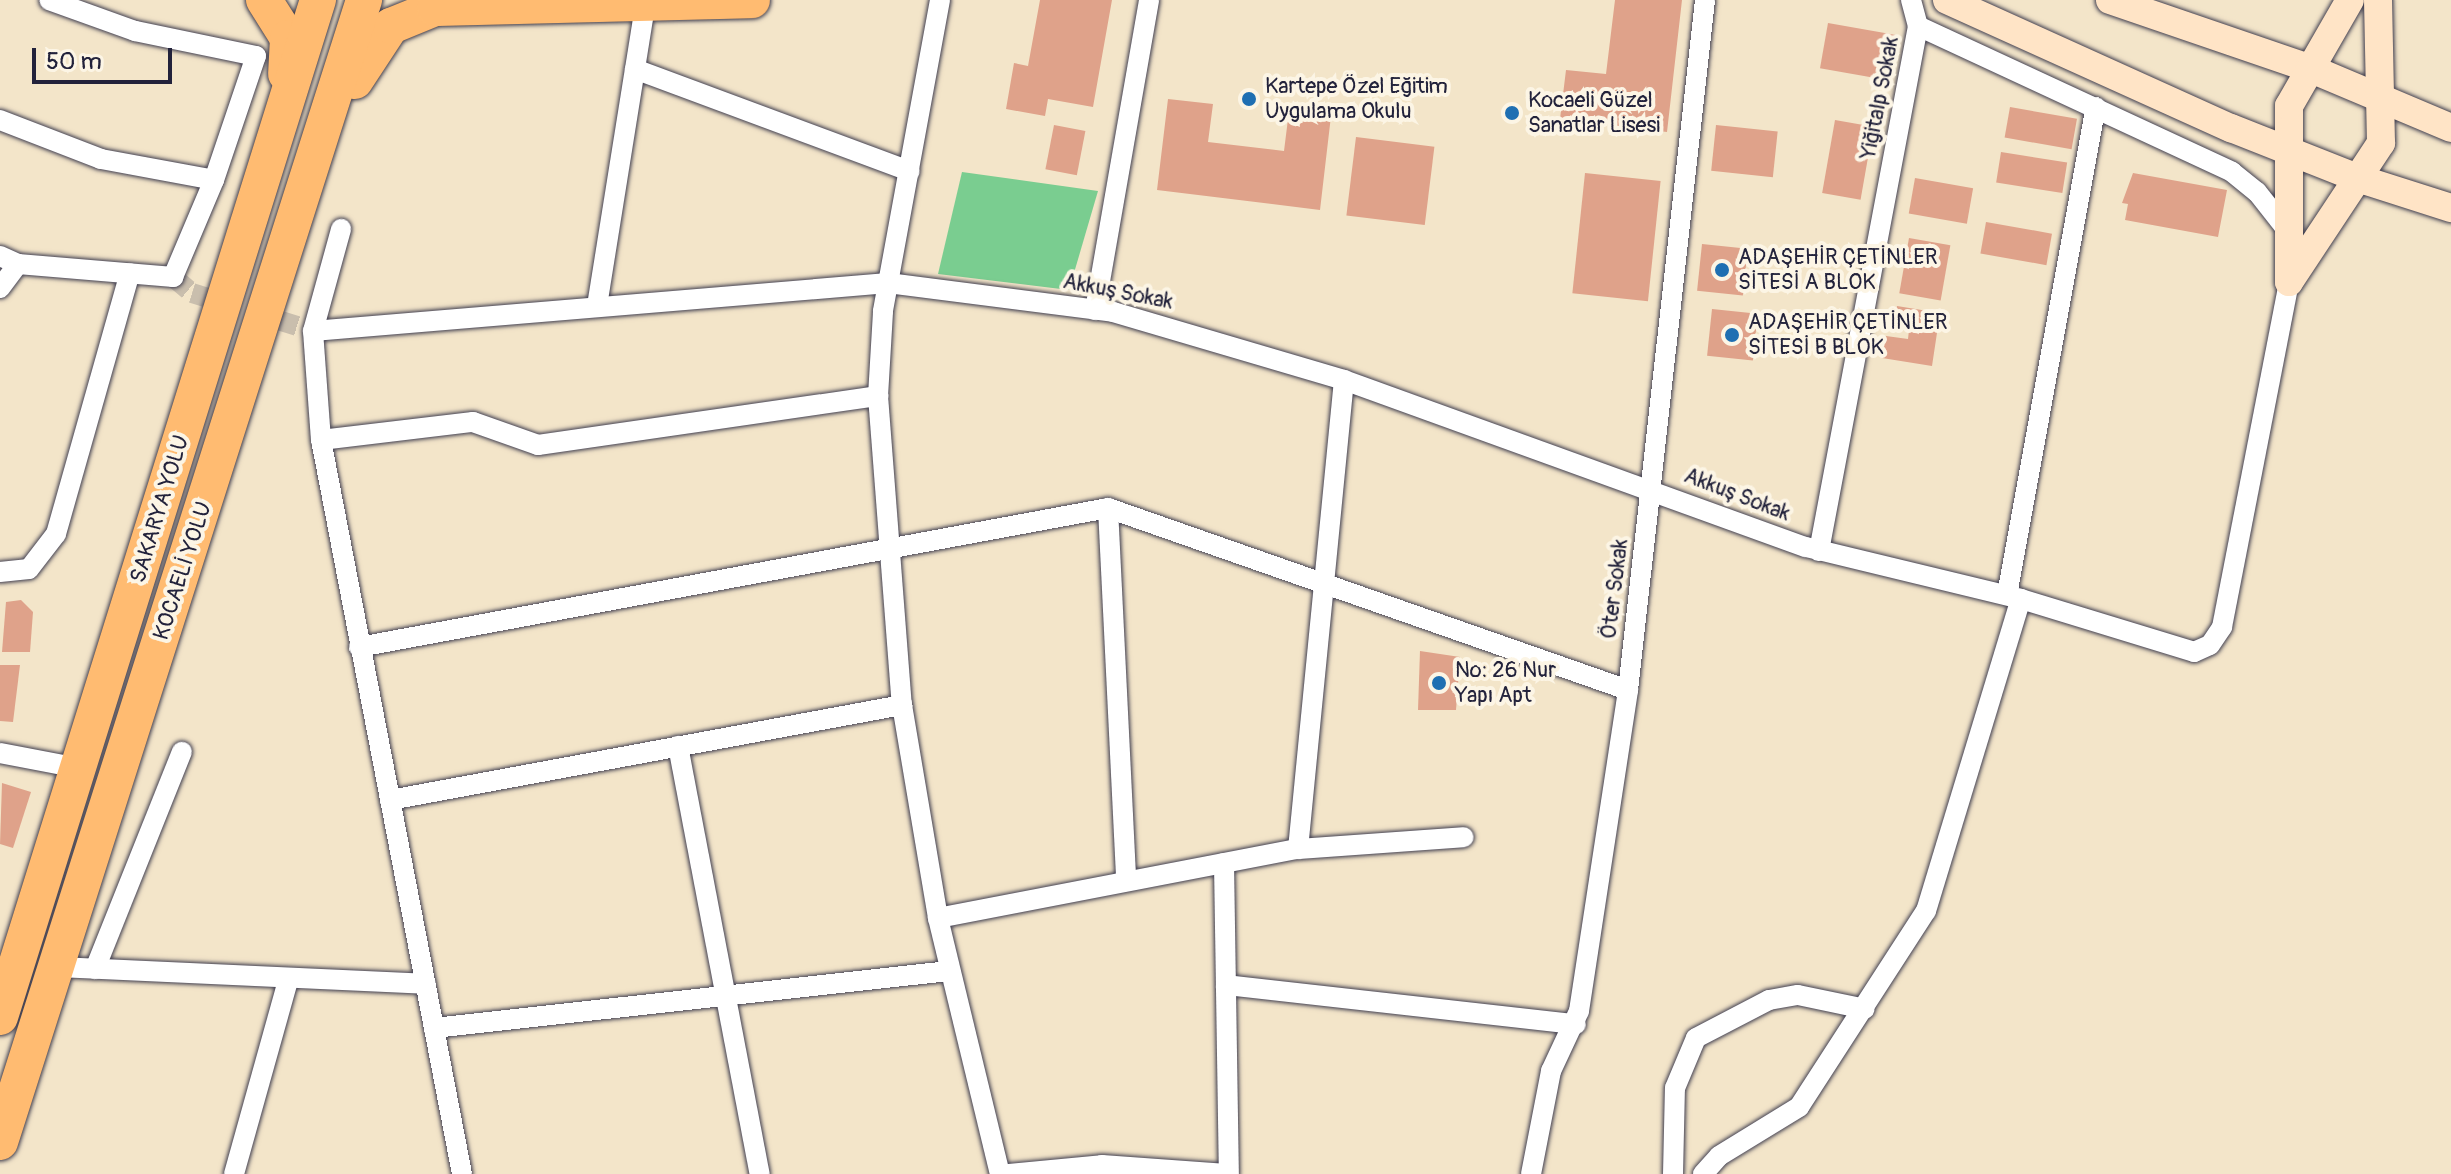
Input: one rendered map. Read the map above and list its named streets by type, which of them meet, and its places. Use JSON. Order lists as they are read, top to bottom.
{
  "streets": {
    "highway": ["SAKARYA YOLU", "KOCAELİ YOLU"],
    "street": ["Yiğitalp Sokak", "Akkuş Sokak", "Öter Sokak"]
  },
  "crossings": [
    ["Yiğitalp Sokak", "Akkuş Sokak"],
    ["Akkuş Sokak", "Öter Sokak"]
  ],
  "places": [
    "Kartepe Özel Eğitim Uygulama Okulu",
    "Kocaeli Güzel Sanatlar Lisesi",
    "ADAŞEHİR ÇETİNLER SİTESİ A BLOK",
    "ADAŞEHİR ÇETİNLER SİTESİ B BLOK",
    "No: 26 Nur Yapı Apt"
  ],
  "scale_bar": "50 m"
}
